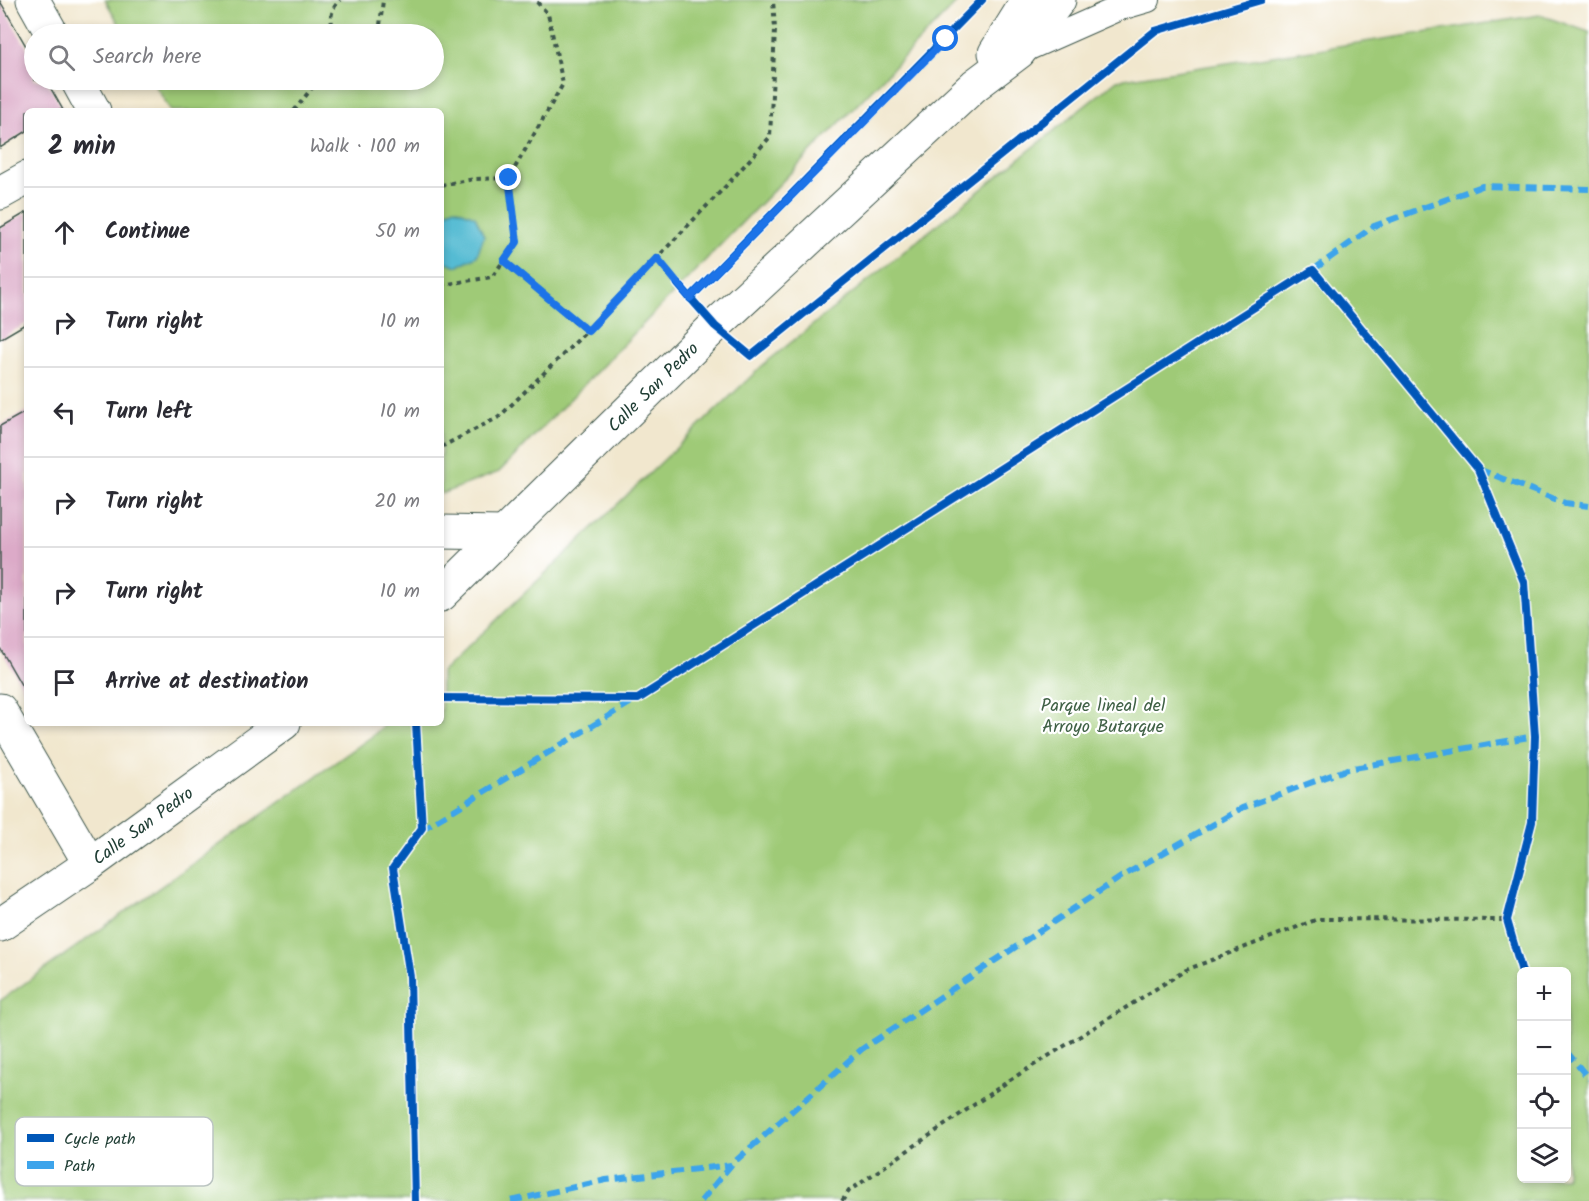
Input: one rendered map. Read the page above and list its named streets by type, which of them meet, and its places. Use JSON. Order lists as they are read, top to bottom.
{
  "streets": {
    "street": ["Calle San Pedro"]
  },
  "parks": ["Parque lineal del Arroyo Butarque"],
  "legend": ["Cycle path", "Path"],
  "page": {
    "search": "Search here",
    "heading": ["2 min", "Walk · 100 m"],
    "list": [
      ["Continue", "50 m"],
      ["Turn right", "10 m"],
      ["Turn left", "10 m"],
      ["Turn right", "20 m"],
      ["Turn right", "10 m"],
      "Arrive at destination"
    ],
    "map_buttons": ["+", "−"]
  }
}
